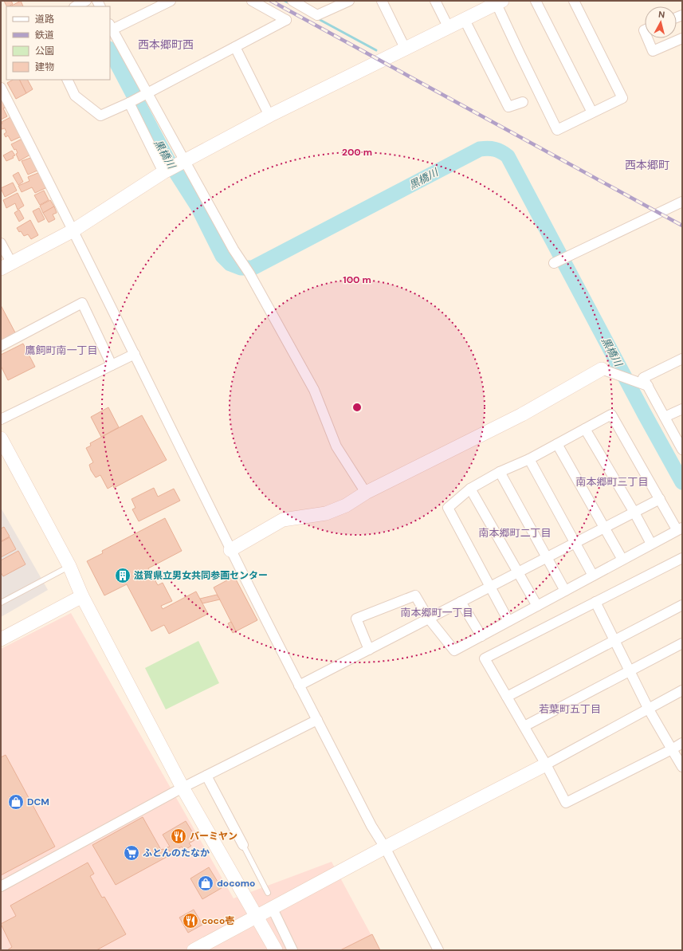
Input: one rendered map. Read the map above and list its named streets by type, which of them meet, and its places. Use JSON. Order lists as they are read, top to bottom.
{
  "districts": [
    "西本郷町西",
    "西本郷町",
    "鷹飼町南一丁目",
    "南本郷町三丁目",
    "南本郷町二丁目",
    "南本郷町一丁目",
    "若葉町五丁目"
  ],
  "water": ["黒橋川"],
  "places": {
    "building": ["滋賀県立男女共同参画センター"],
    "shop": ["DCM", "docomo"],
    "restaurant": ["バーミヤン", "coco壱"],
    "supermarket": ["ふとんのたなか"]
  },
  "legend": [
    "道路",
    "鉄道",
    "公園",
    "建物"
  ],
  "north": "top",
  "rings": ["200 m", "100 m"]
}
